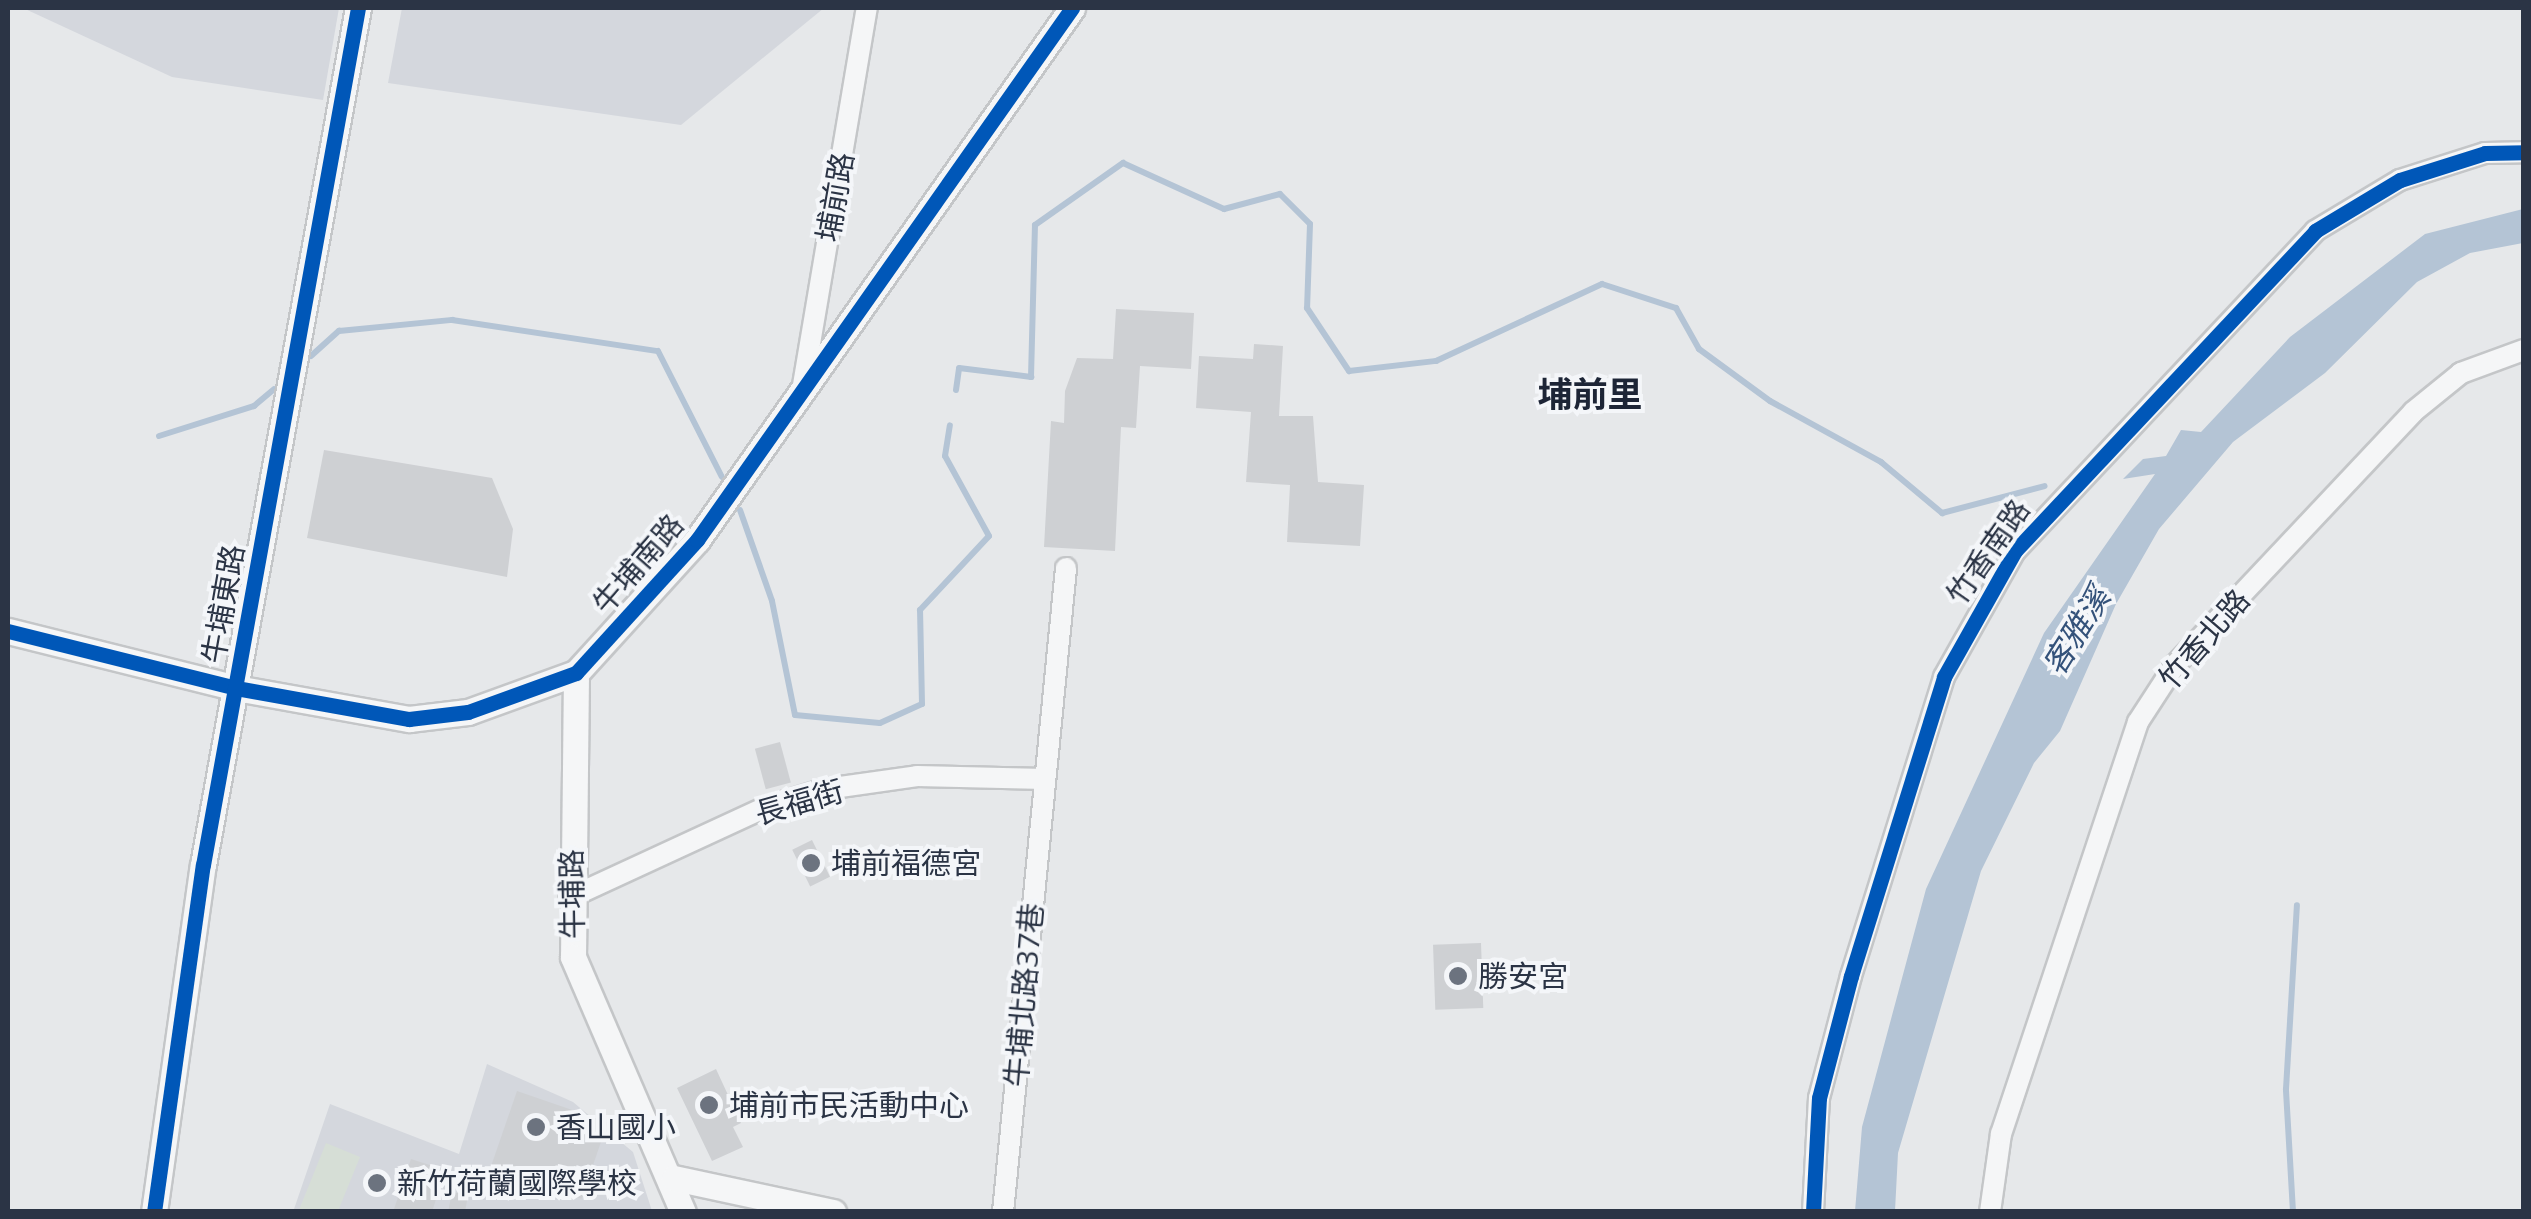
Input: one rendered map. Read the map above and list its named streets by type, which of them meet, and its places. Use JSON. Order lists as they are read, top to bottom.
{
  "streets": {
    "street": [
      "埔前路",
      "竹香南路",
      "牛埔南路",
      "牛埔東路",
      "竹香北路",
      "長福街",
      "牛埔路",
      "牛埔北路37巷"
    ]
  },
  "crossings": [
    ["埔前路", "牛埔南路"],
    ["牛埔南路", "牛埔東路"],
    ["牛埔南路", "牛埔路"],
    ["長福街", "牛埔路"],
    ["長福街", "牛埔北路37巷"]
  ],
  "districts": ["埔前里"],
  "water": ["客雅溪"],
  "places": [
    "埔前福德宮",
    "勝安宮",
    "埔前市民活動中心",
    "香山國小",
    "新竹荷蘭國際學校"
  ]
}
